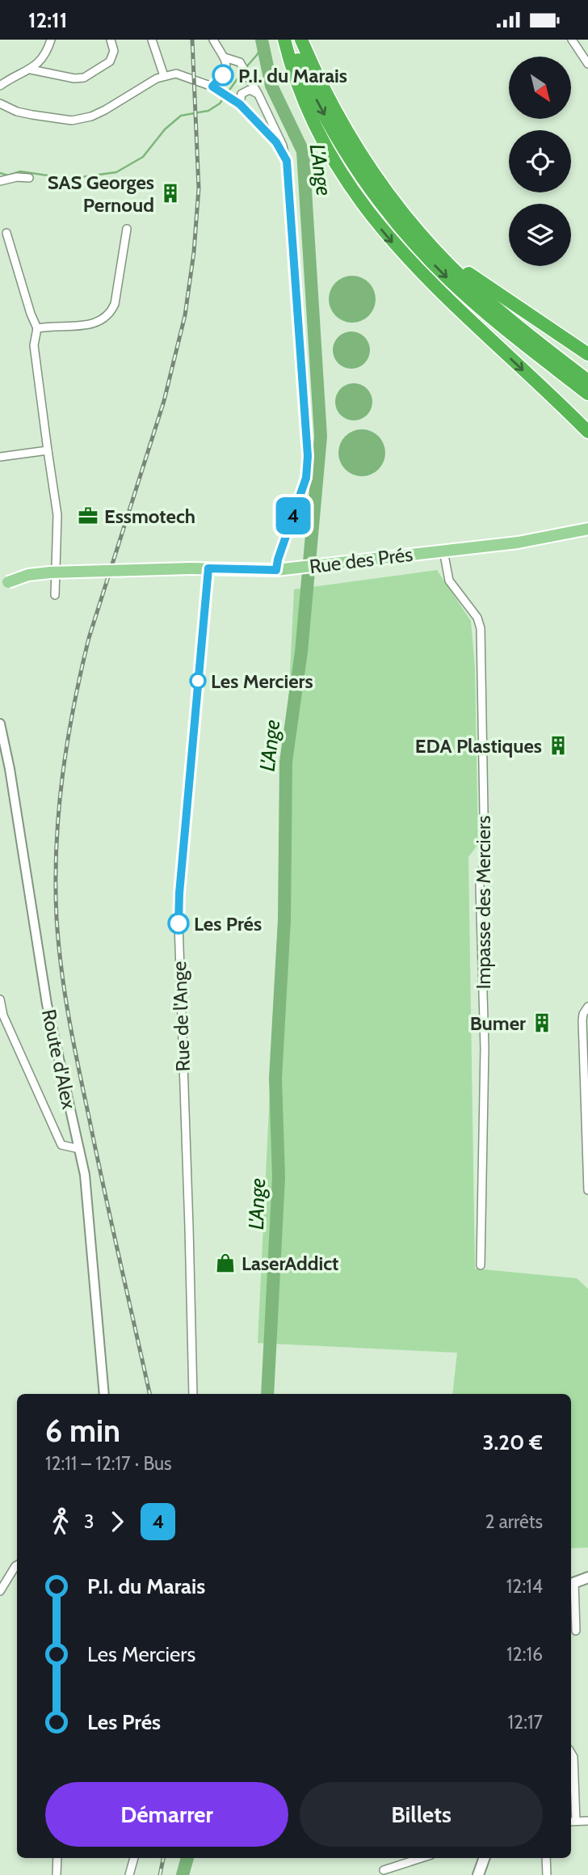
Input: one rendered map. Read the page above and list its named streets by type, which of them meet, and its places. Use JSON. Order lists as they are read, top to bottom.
{
  "streets": {
    "main road": ["Rue des Prés"],
    "street": ["Impasse des Merciers", "Rue de l'Ange", "Route d'Alex"]
  },
  "crossings": [
    ["Rue des Prés", "Impasse des Merciers"],
    ["Rue des Prés", "Rue de l'Ange"]
  ],
  "water": ["L'Ange"],
  "places": {
    "other": ["P.I. du Marais", "Les Merciers", "Les Prés"],
    "building": ["SAS Georges Pernoud", "EDA Plastiques", "Bumer"],
    "office": ["Essmotech"],
    "shop": ["LaserAddict"]
  },
  "lines": ["bus line 4"],
  "north": "bottom right",
  "page": {
    "status": "12:11",
    "on_map": "4",
    "heading": ["6 min", "12:11 – 12:17 · Bus", "3.20 €"],
    "legs": ["3", "4", "2 arrêts"],
    "list": [
      {
        "name": "P.I. du Marais",
        "value": "12:14"
      },
      {
        "name": "Les Merciers",
        "value": "12:16"
      },
      {
        "name": "Les Prés",
        "value": "12:17"
      }
    ],
    "buttons": ["Démarrer", "Billets"]
  }
}
